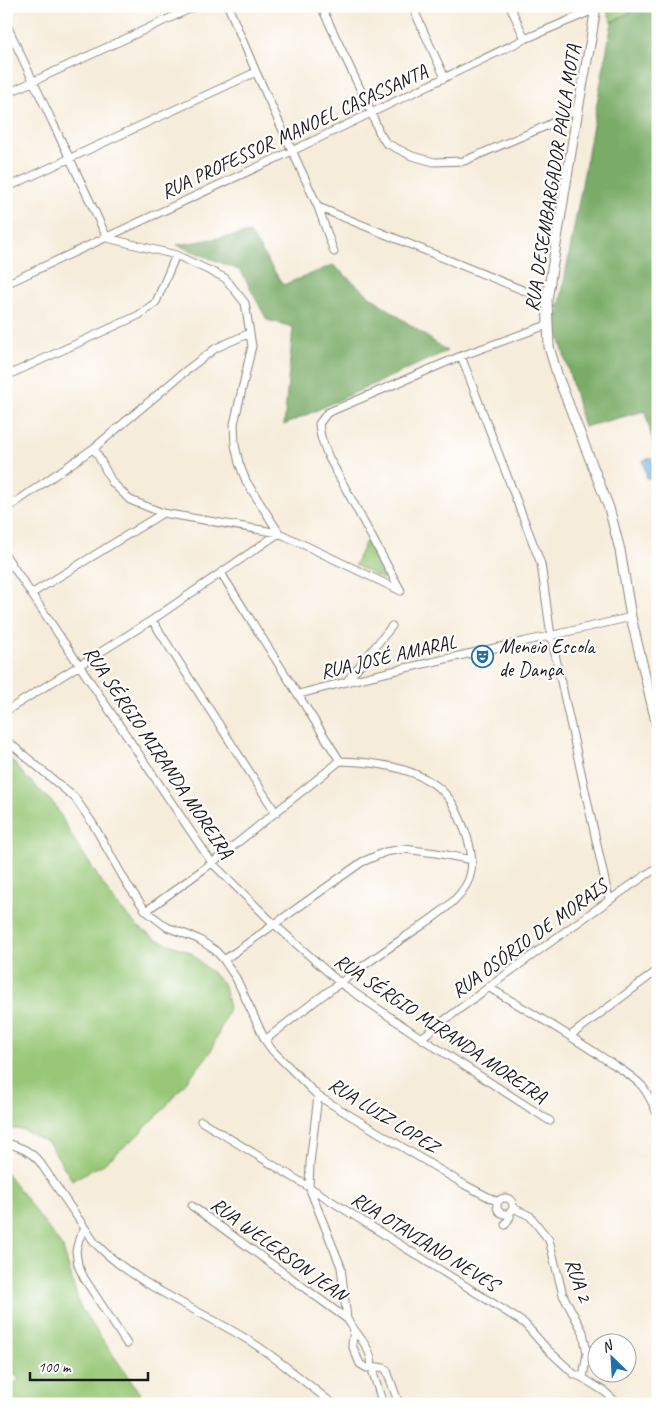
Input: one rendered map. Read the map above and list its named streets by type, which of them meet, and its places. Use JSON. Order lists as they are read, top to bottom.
{
  "streets": {
    "street": [
      "RUA PROFESSOR MANOEL CASASSANTA",
      "RUA DESEMBARGADOR PAULA MOTA",
      "RUA JOSÉ AMARAL",
      "RUA SÉRGIO MIRANDA MOREIRA",
      "RUA OSÓRIO DE MORAIS",
      "RUA LUIZ LOPEZ",
      "RUA OTAVIANO NEVES",
      "RUA WELERSON JEAN",
      "RUA 2"
    ]
  },
  "crossings": [
    ["RUA PROFESSOR MANOEL CASASSANTA", "RUA DESEMBARGADOR PAULA MOTA"],
    ["RUA DESEMBARGADOR PAULA MOTA", "RUA JOSÉ AMARAL"],
    ["RUA SÉRGIO MIRANDA MOREIRA", "RUA OSÓRIO DE MORAIS"],
    ["RUA LUIZ LOPEZ", "RUA 2"],
    ["RUA OTAVIANO NEVES", "RUA 2"]
  ],
  "places": {
    "theatre": ["Meneio Escola de Dança"]
  },
  "scale_bar": "100 m",
  "north": "top left"
}
